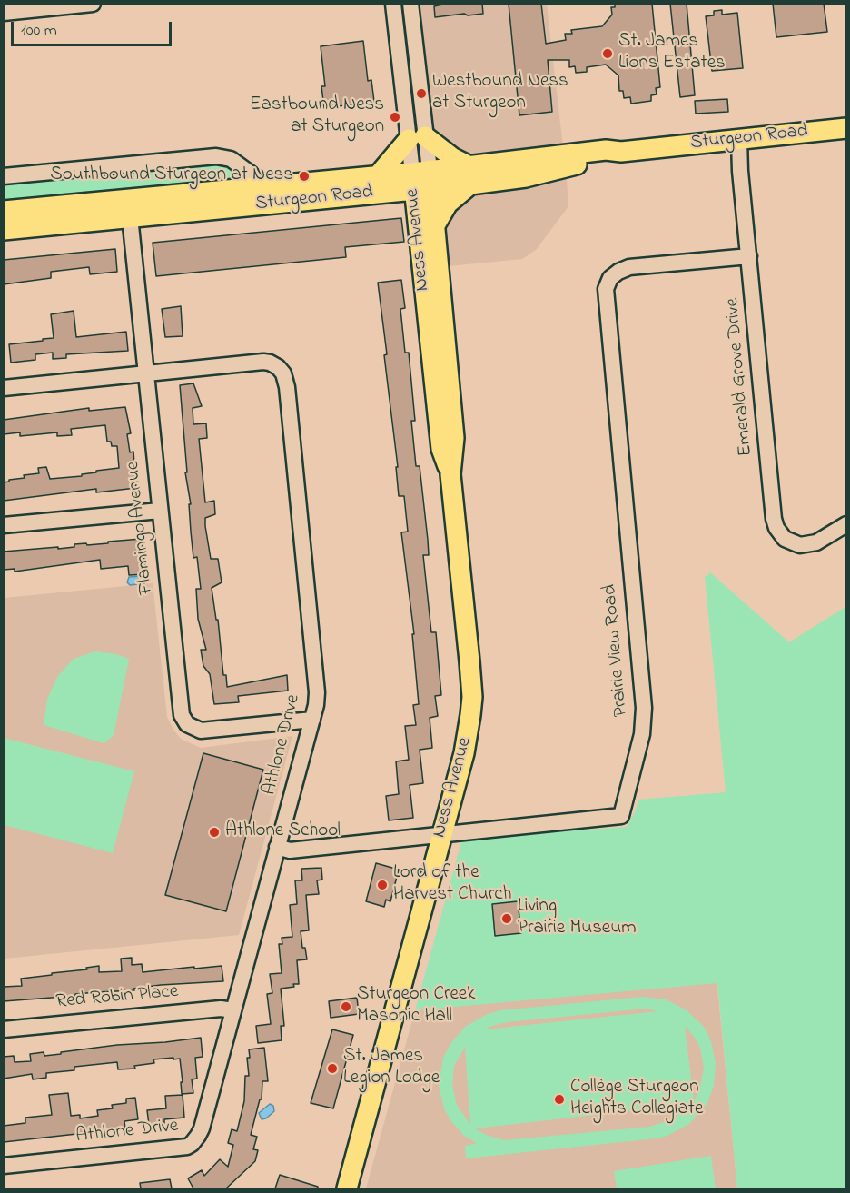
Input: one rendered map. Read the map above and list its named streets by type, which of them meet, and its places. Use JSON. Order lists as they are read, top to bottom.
{
  "streets": {
    "main road": ["Sturgeon Road", "Ness Avenue"],
    "street": [
      "Emerald Grove Drive",
      "Flamingo Avenue",
      "Prairie View Road",
      "Athlone Drive",
      "Red Robin Place"
    ]
  },
  "crossings": [
    ["Sturgeon Road", "Ness Avenue"],
    ["Sturgeon Road", "Emerald Grove Drive"],
    ["Sturgeon Road", "Flamingo Avenue"],
    ["Ness Avenue", "Prairie View Road"],
    ["Emerald Grove Drive", "Prairie View Road"],
    ["Flamingo Avenue", "Athlone Drive"],
    ["Prairie View Road", "Athlone Drive"],
    ["Athlone Drive", "Red Robin Place"]
  ],
  "places": [
    "St. James Lions Estates",
    "Westbound Ness at Sturgeon",
    "Eastbound Ness at Sturgeon",
    "Southbound Sturgeon at Ness",
    "Athlone School",
    "Lord of the Harvest Church",
    "Living Prairie Museum",
    "Sturgeon Creek Masonic Hall",
    "St. James Legion Lodge",
    "Collège Sturgeon Heights Collegiate"
  ],
  "scale_bar": "100 m"
}
